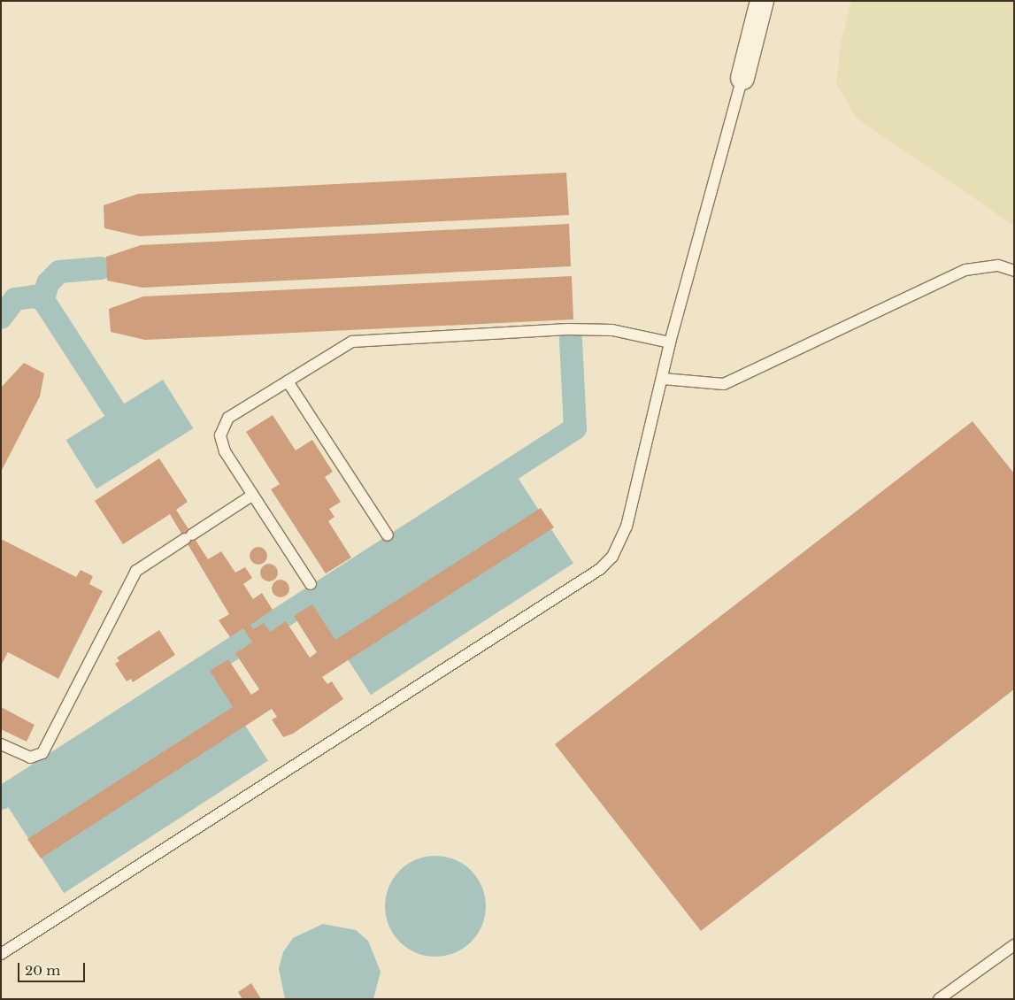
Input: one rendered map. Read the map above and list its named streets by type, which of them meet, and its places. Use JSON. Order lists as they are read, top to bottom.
{
  "scale_bar": "20 m"
}
